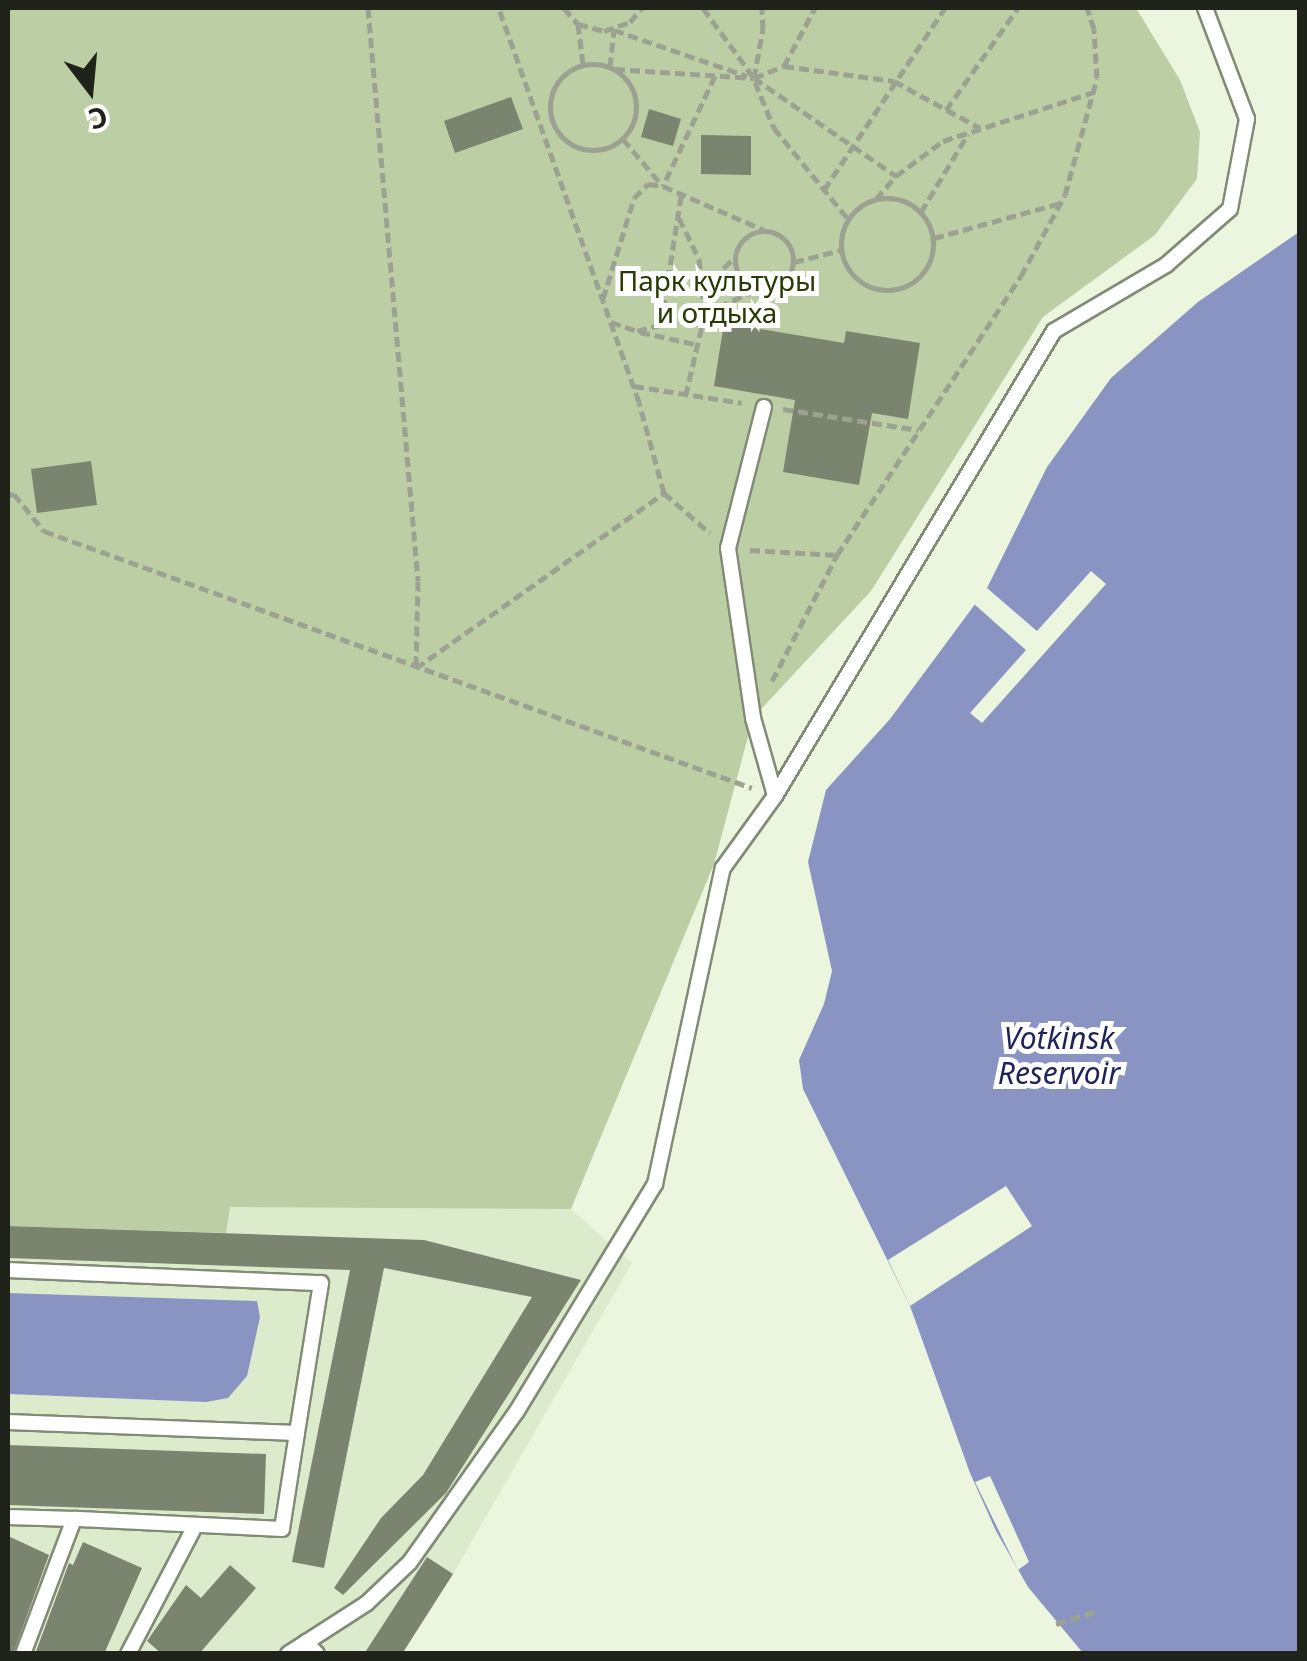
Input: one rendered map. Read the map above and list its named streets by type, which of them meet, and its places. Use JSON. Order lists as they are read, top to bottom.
{
  "water": ["Votkinsk Reservoir"],
  "parks": ["Парк культуры и отдыха"],
  "north": "bottom"
}
